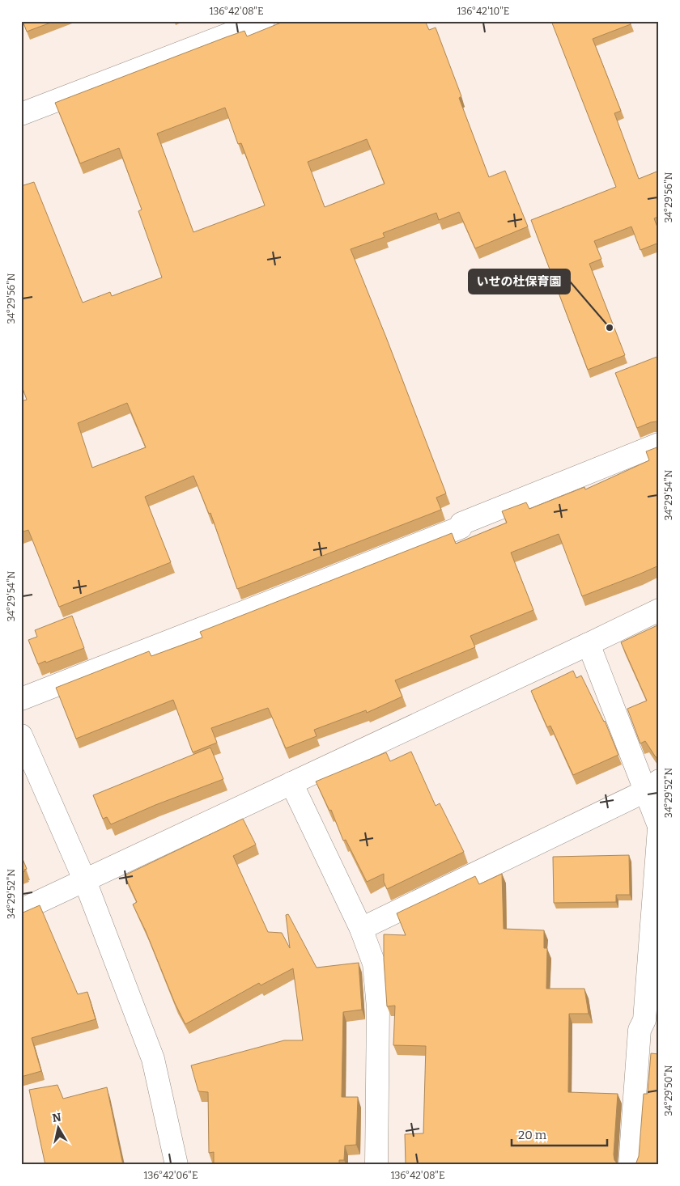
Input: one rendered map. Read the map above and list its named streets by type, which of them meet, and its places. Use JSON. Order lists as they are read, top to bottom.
{
  "places": ["いせの杜保育園"],
  "scale_bar": "20 m",
  "north": "top",
  "coordinates": [
    "136°42'08\"E",
    "136°42'10\"E",
    "34°29'56\"N",
    "34°29'54\"N",
    "34°29'52\"N",
    "34°29'50\"N",
    "136°42'06\"E"
  ]
}
